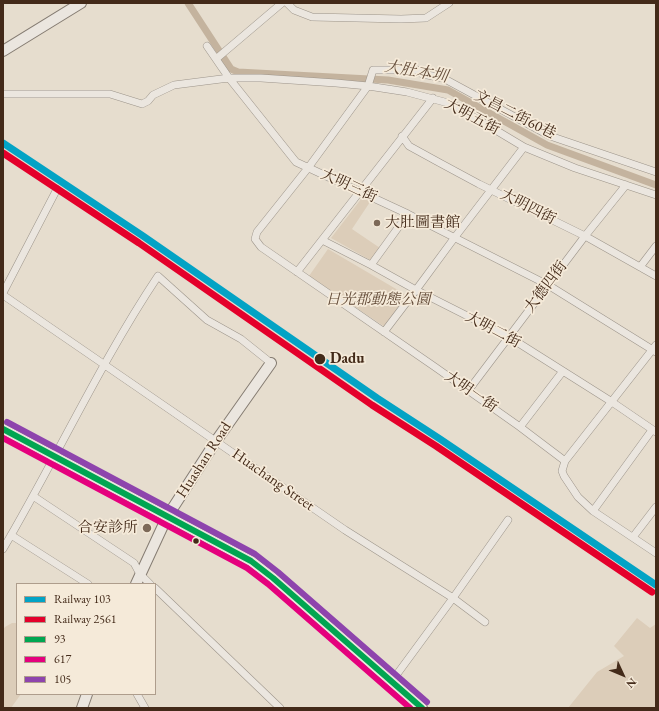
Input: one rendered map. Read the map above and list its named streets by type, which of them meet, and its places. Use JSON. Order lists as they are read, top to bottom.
{
  "streets": {
    "street": [
      "文昌二街60巷",
      "大明五街",
      "大明三街",
      "大明四街",
      "大德四街",
      "大明二街",
      "大明一街",
      "Huashan Road",
      "Huachang Street"
    ]
  },
  "crossings": [
    ["文昌二街60巷", "大明五街"],
    ["大明五街", "大明三街"],
    ["大明五街", "大德四街"],
    ["大明三街", "大德四街"],
    ["大明三街", "大明一街"],
    ["大明四街", "大德四街"],
    ["大德四街", "大明二街"],
    ["大德四街", "大明一街"],
    ["Huashan Road", "Huachang Street"]
  ],
  "water": ["大肚本圳"],
  "parks": ["日光郡動態公園"],
  "places": ["大肚圖書館", "Dadu", "合安診所"],
  "lines": [
    "rail line 103",
    "rail line 2561",
    "transit line 105",
    "transit line 93",
    "transit line 617"
  ],
  "legend": [
    "Railway 103",
    "Railway 2561",
    "93",
    "617",
    "105"
  ],
  "north": "bottom right"
}
